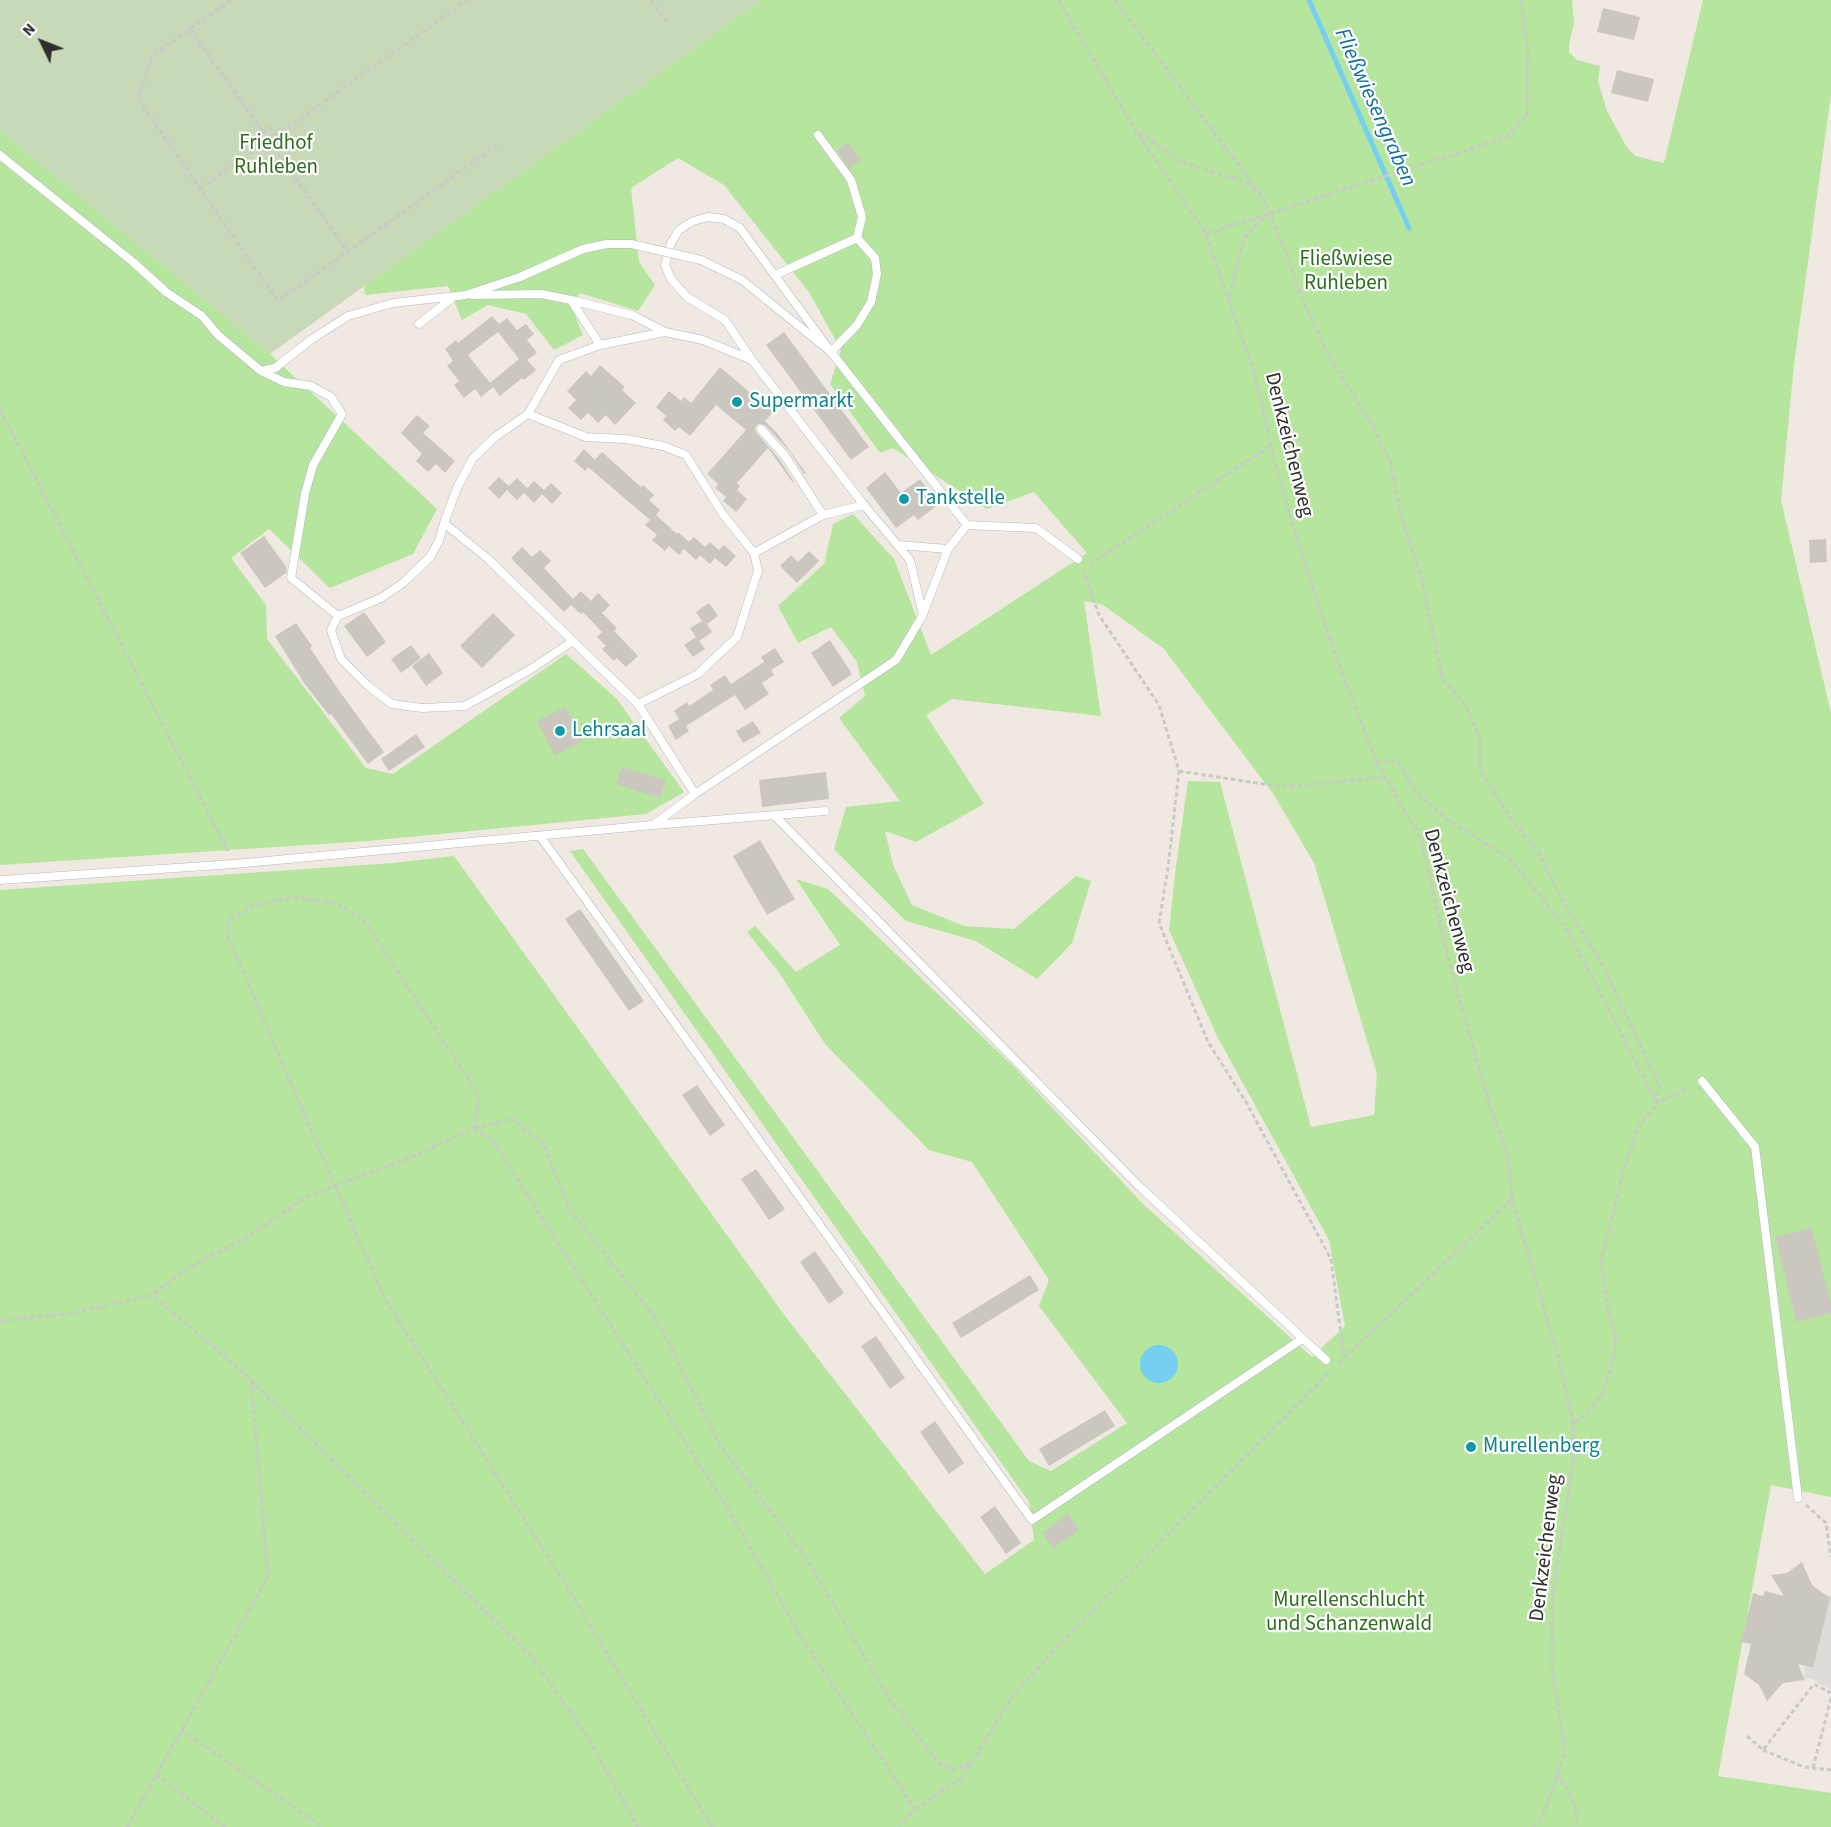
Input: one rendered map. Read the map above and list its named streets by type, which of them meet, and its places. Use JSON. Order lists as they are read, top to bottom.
{
  "streets": {
    "path": ["Denkzeichenweg"]
  },
  "water": ["Fließwiesengraben"],
  "parks": ["Friedhof Ruhleben", "Fließwiese Ruhleben", "Murellenschlucht und Schanzenwald"],
  "places": [
    "Supermarkt",
    "Tankstelle",
    "Lehrsaal",
    "Murellenberg"
  ],
  "north": "top left"
}
